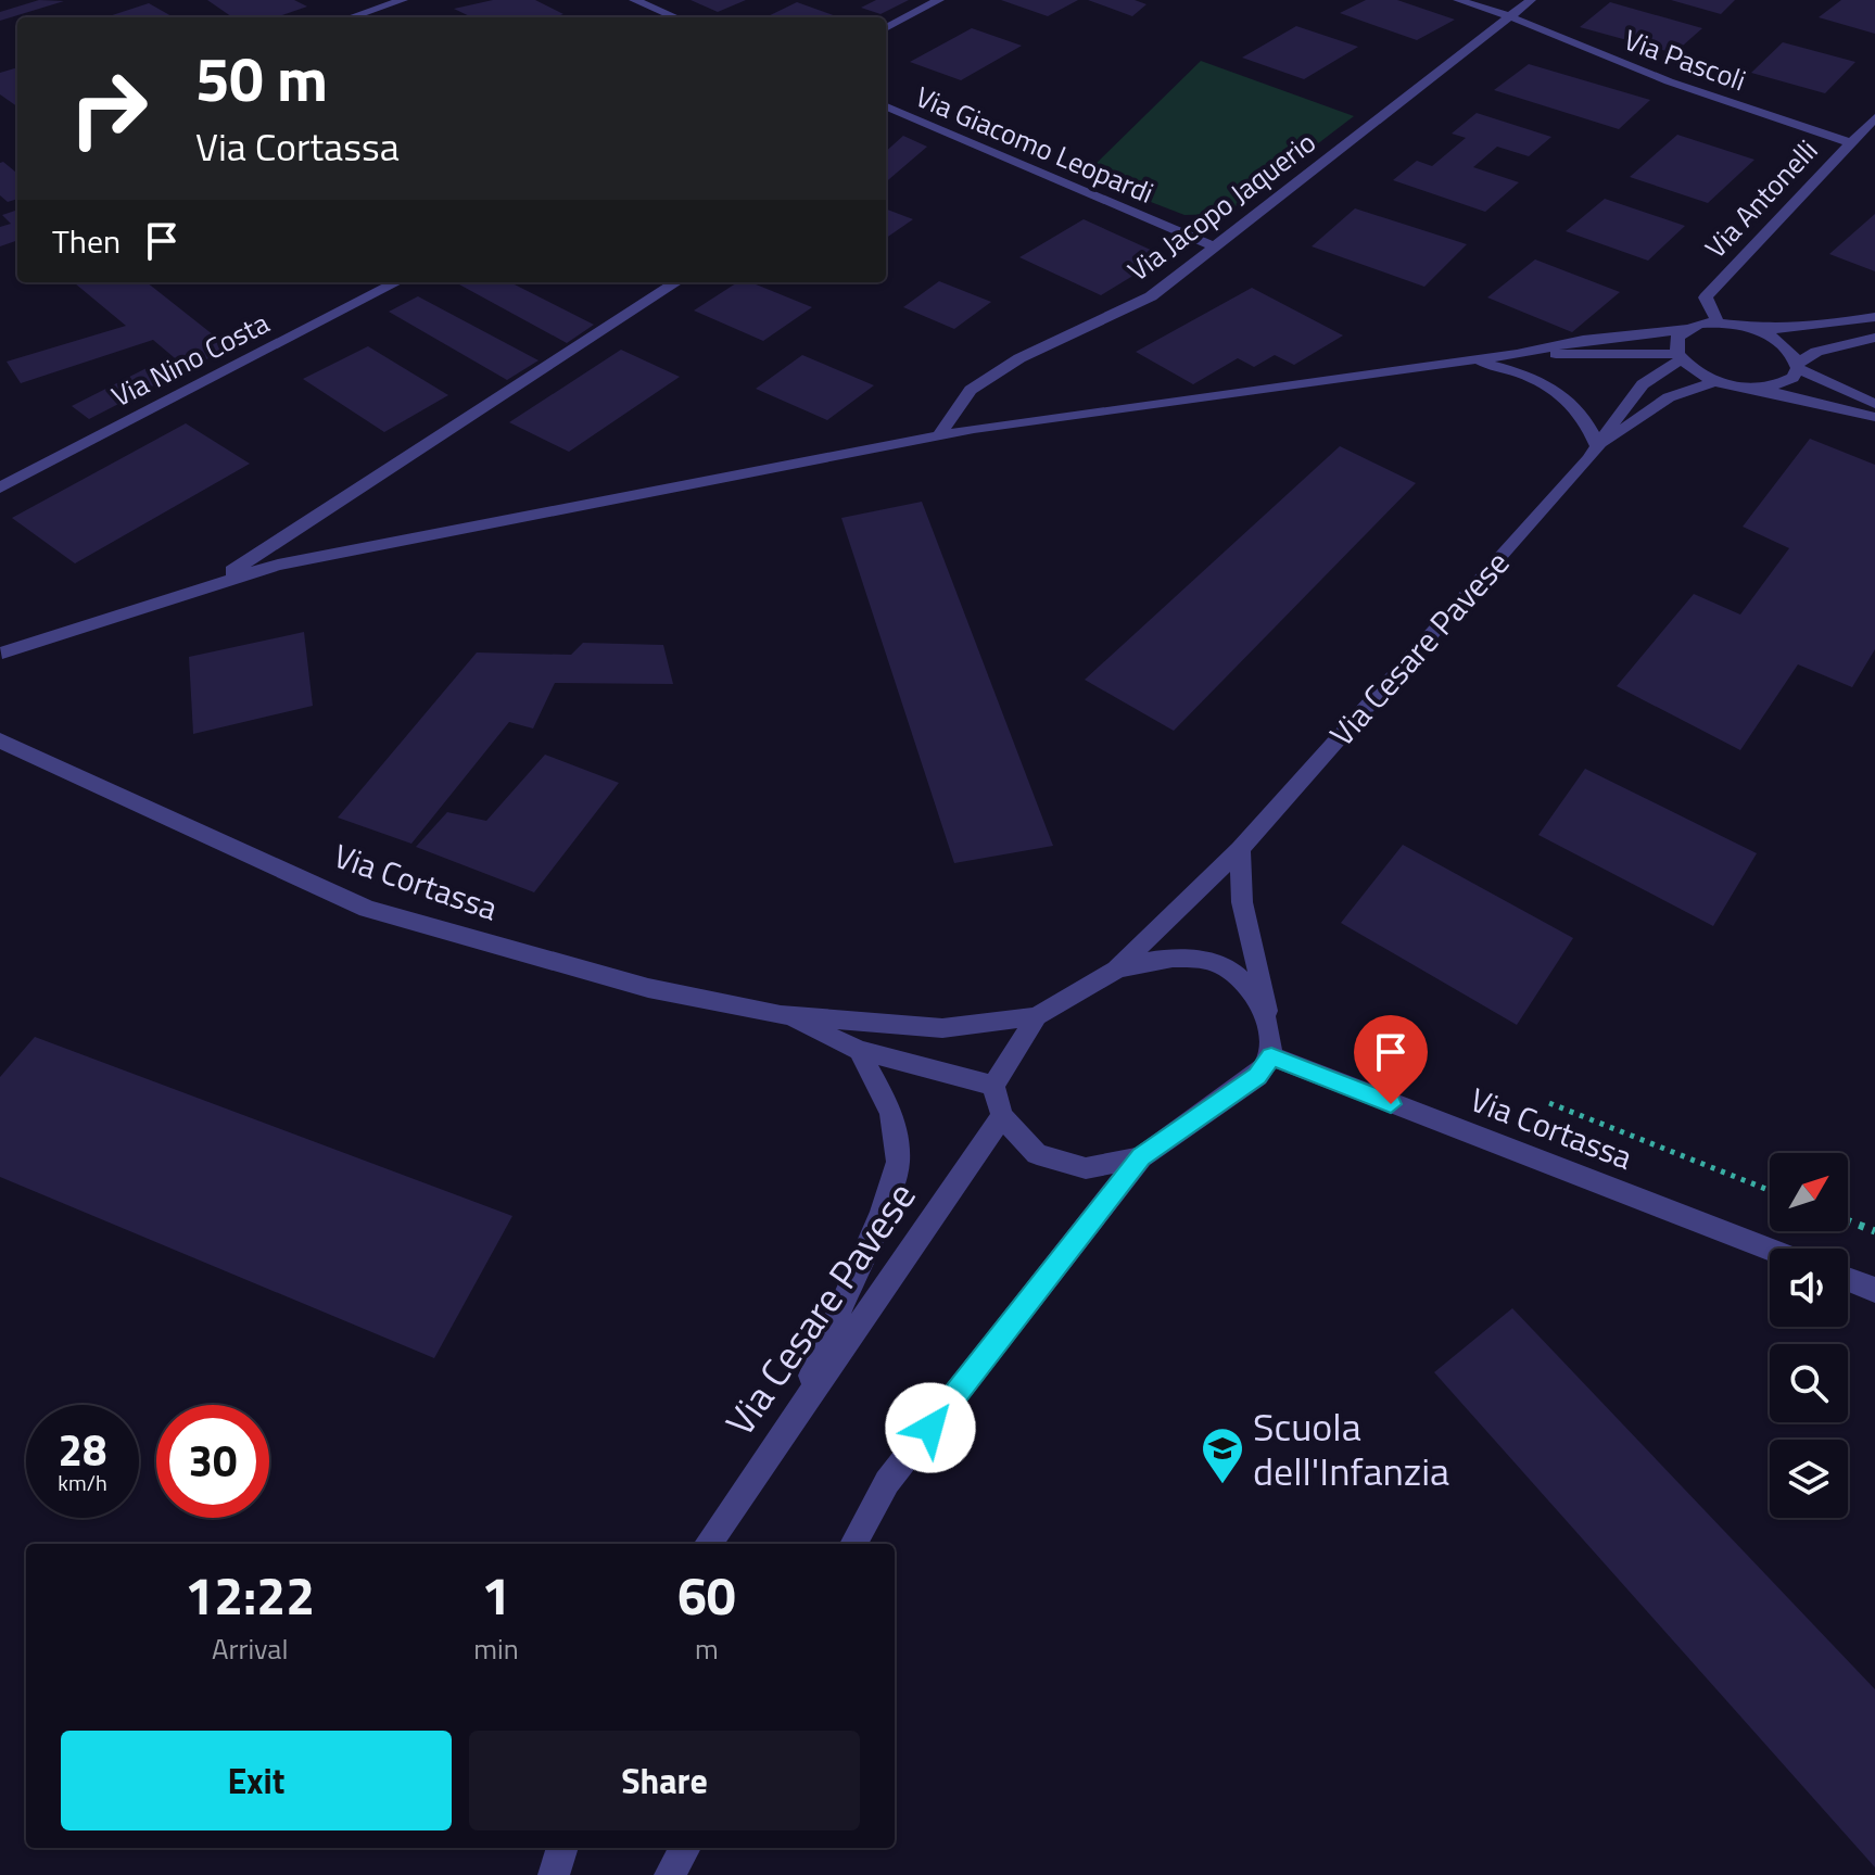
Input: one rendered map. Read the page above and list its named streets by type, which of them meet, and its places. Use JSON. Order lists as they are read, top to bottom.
{
  "streets": {
    "street": [
      "Via Pascoli",
      "Via Giacomo Leopardi",
      "Via Antonelli",
      "Via Jacopo Jaquerio",
      "Via Nino Costa",
      "Via Cesare Pavese",
      "Via Cortassa"
    ]
  },
  "crossings": [
    ["Via Pascoli", "Via Antonelli"],
    ["Via Pascoli", "Via Jacopo Jaquerio"],
    ["Via Giacomo Leopardi", "Via Jacopo Jaquerio"],
    ["Via Cesare Pavese", "Via Cortassa"]
  ],
  "places": {
    "school or university": ["Scuola dell'Infanzia"]
  },
  "north": "top right",
  "page": {
    "turn": ["50 m", "Via Cortassa"],
    "then": "Then",
    "speed": "28 km/h",
    "limit": "30",
    "eta": [
      "12:22",
      "Arrival",
      "1",
      "min",
      "60",
      "m"
    ],
    "buttons": ["Exit", "Share"]
  }
}
